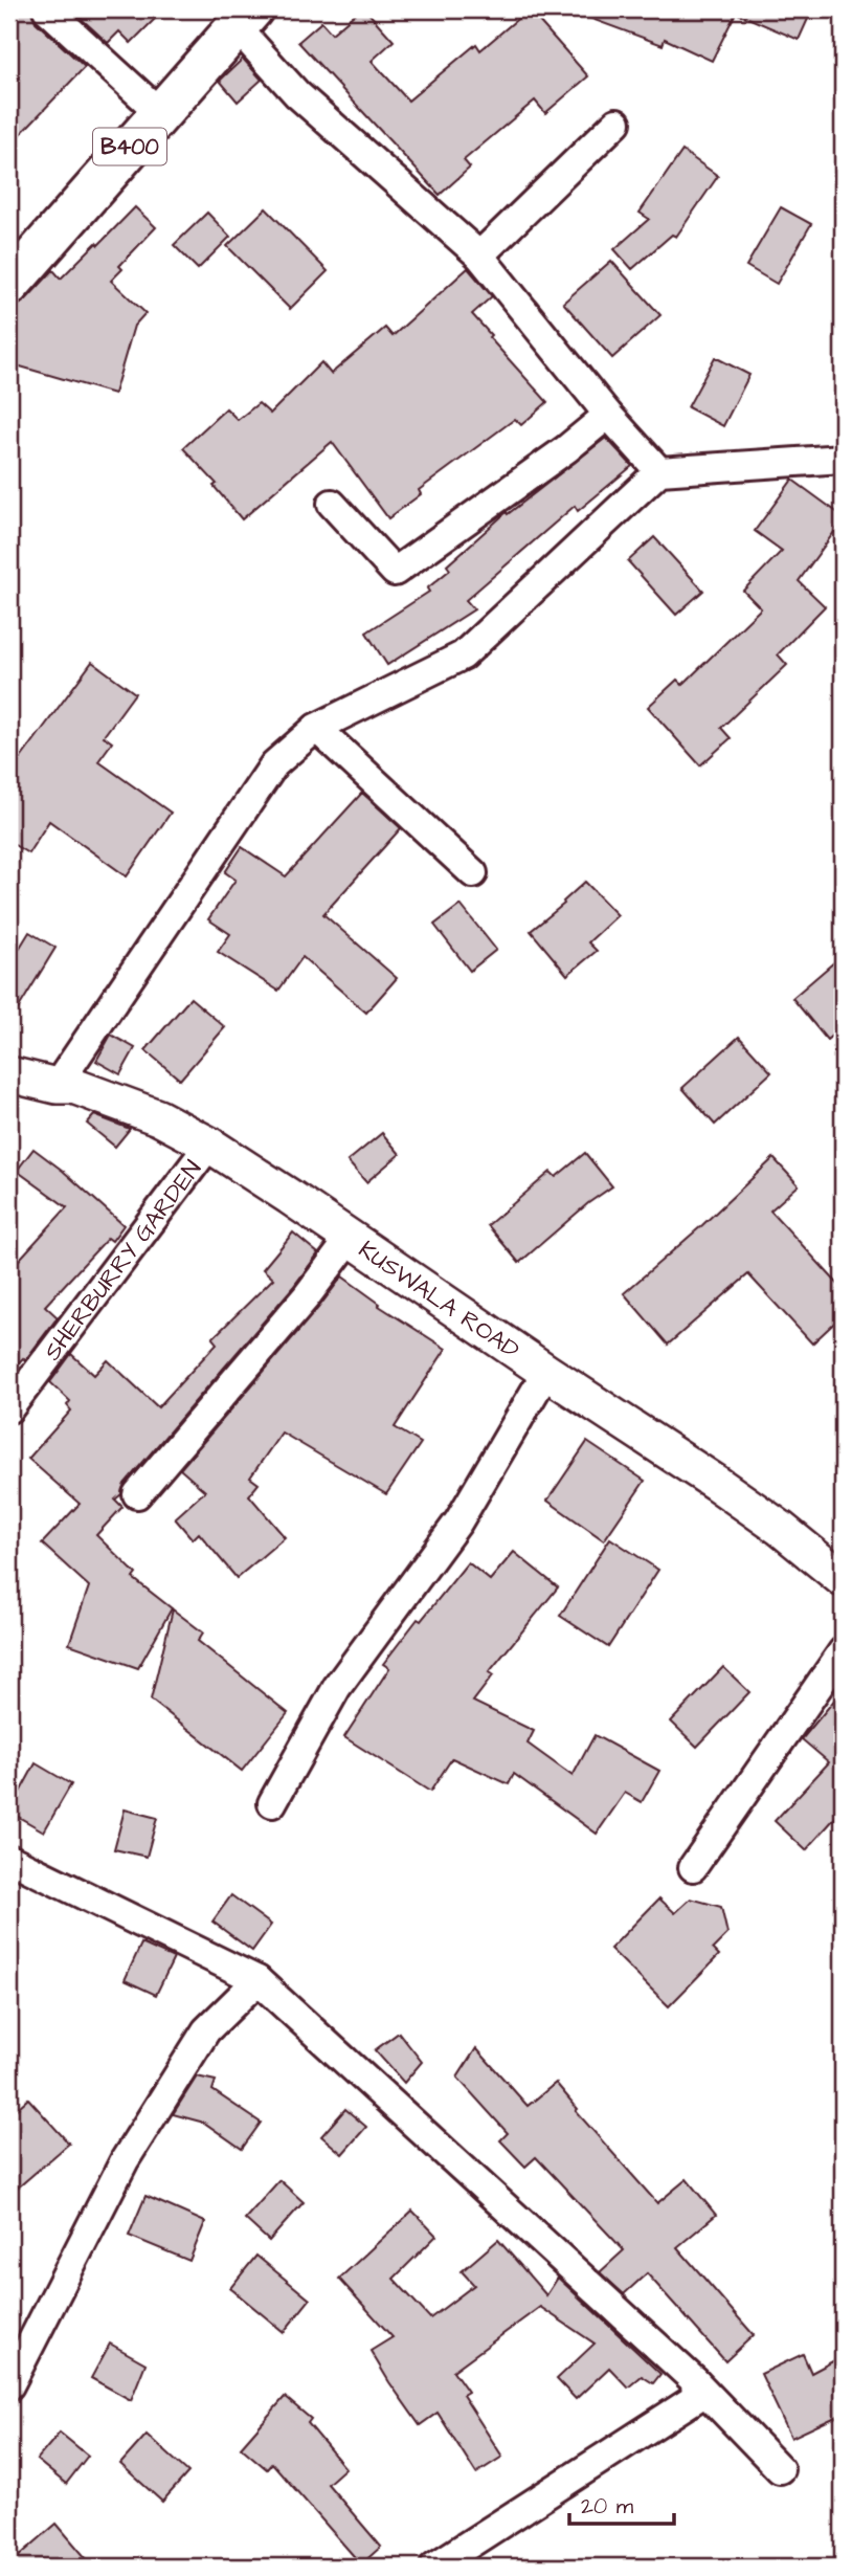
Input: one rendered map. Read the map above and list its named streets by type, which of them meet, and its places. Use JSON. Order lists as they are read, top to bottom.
{
  "streets": {
    "main road": ["B400"],
    "street": ["SHERBURRY GARDEN", "KUSWALA ROAD"]
  },
  "crossings": [
    ["SHERBURRY GARDEN", "KUSWALA ROAD"]
  ],
  "scale_bar": "20 m"
}
